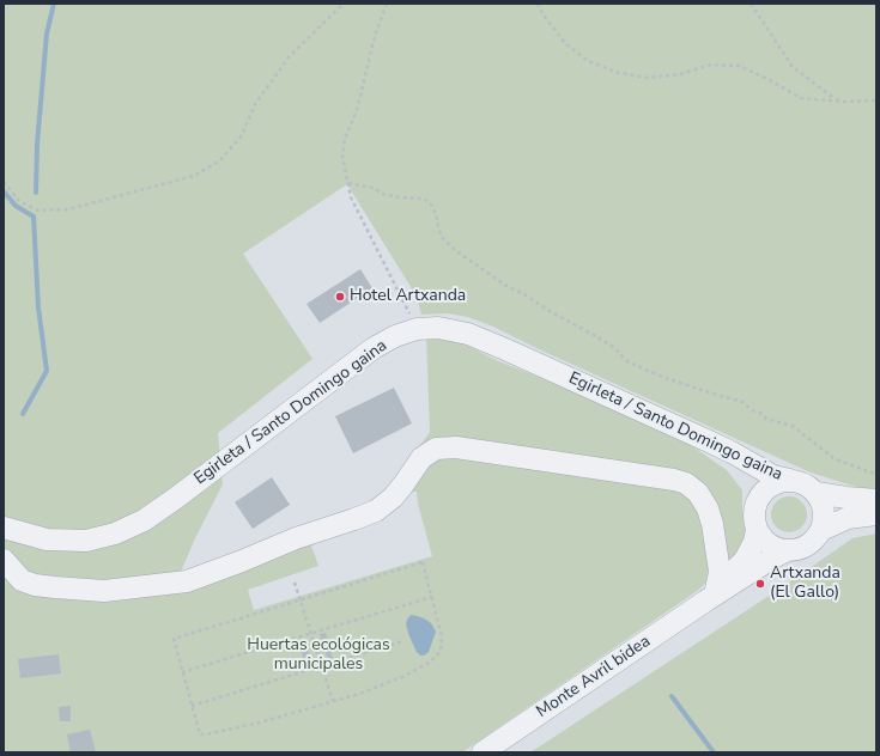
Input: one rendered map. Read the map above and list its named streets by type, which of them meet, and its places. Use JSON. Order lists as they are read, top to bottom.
{
  "streets": {
    "street": ["Egirleta / Santo Domingo gaina", "Monte Avril bidea"]
  },
  "crossings": [
    ["Egirleta / Santo Domingo gaina", "Monte Avril bidea"]
  ],
  "parks": ["Huertas ecológicas municipales"],
  "places": ["Hotel Artxanda", "Artxanda (El Gallo)"]
}
